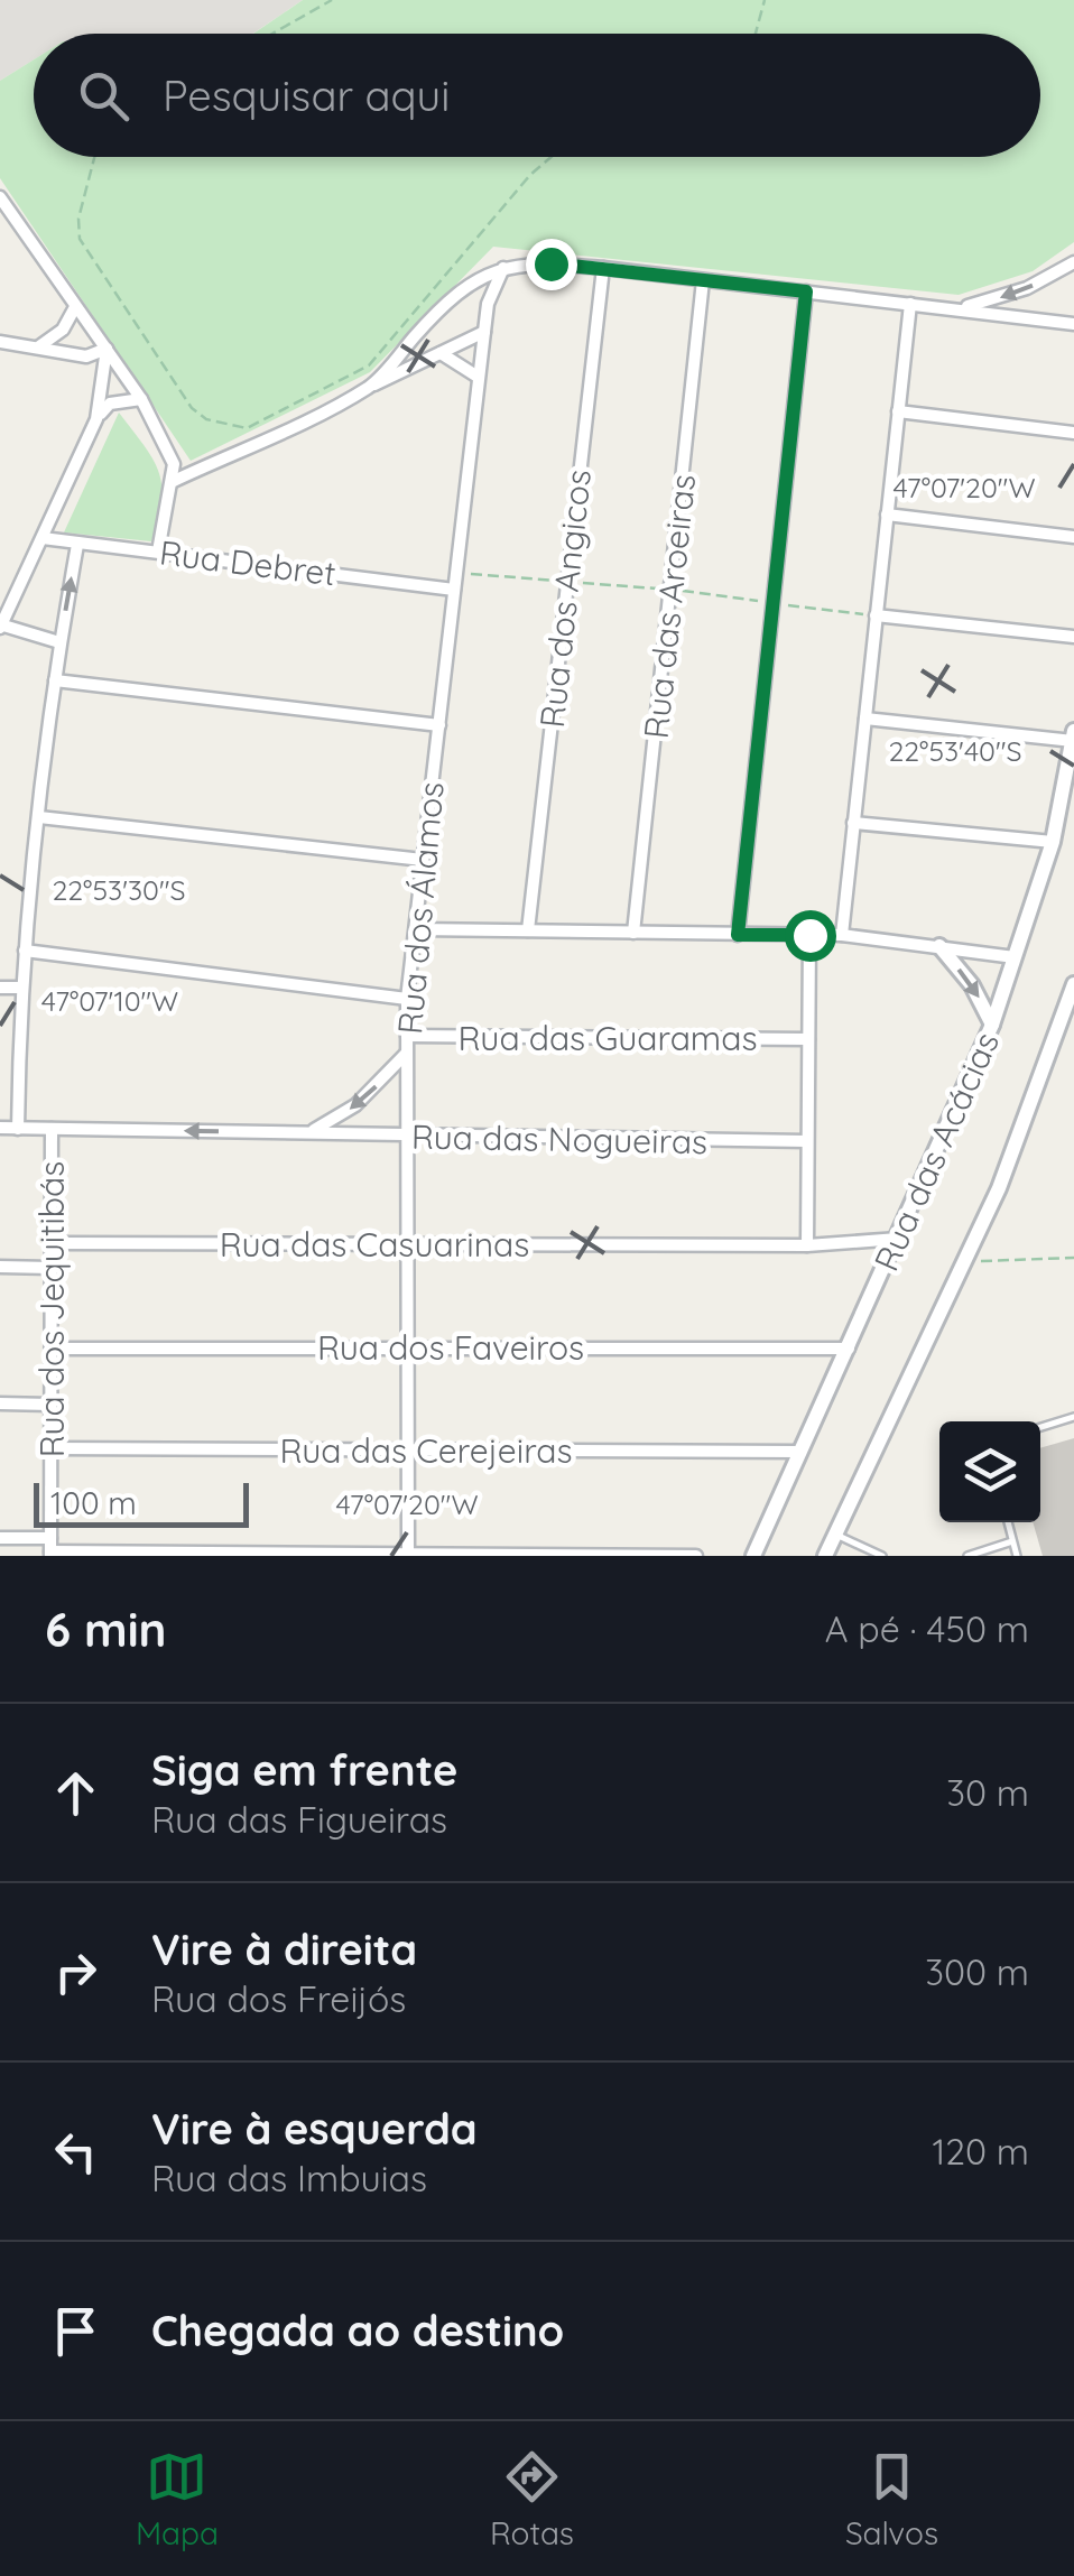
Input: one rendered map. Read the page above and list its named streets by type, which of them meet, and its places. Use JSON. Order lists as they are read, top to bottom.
{
  "streets": {
    "street": [
      "Rua Debret",
      "Rua dos Angicos",
      "Rua das Aroeiras",
      "Rua dos Álamos",
      "Rua das Guaramas",
      "Rua das Nogueiras",
      "Rua das Acácias",
      "Rua das Casuarinas",
      "Rua dos Jequitibás",
      "Rua dos Faveiros",
      "Rua das Cerejeiras"
    ]
  },
  "crossings": [
    ["Rua Debret", "Rua dos Álamos"],
    ["Rua dos Álamos", "Rua das Guaramas"],
    ["Rua dos Álamos", "Rua das Nogueiras"],
    ["Rua dos Álamos", "Rua das Casuarinas"],
    ["Rua dos Álamos", "Rua dos Faveiros"],
    ["Rua dos Álamos", "Rua das Cerejeiras"],
    ["Rua das Nogueiras", "Rua dos Jequitibás"],
    ["Rua das Acácias", "Rua das Casuarinas"],
    ["Rua das Acácias", "Rua dos Faveiros"],
    ["Rua das Acácias", "Rua das Cerejeiras"],
    ["Rua das Casuarinas", "Rua dos Jequitibás"],
    ["Rua dos Jequitibás", "Rua dos Faveiros"],
    ["Rua dos Jequitibás", "Rua das Cerejeiras"]
  ],
  "scale_bar": "100 m",
  "page": {
    "search": "Pesquisar aqui",
    "scale": "100 m",
    "heading": ["6 min", "A pé · 450 m"],
    "list": [
      ["Siga em frente", "Rua das Figueiras", "30 m"],
      ["Vire à direita", "Rua dos Freijós", "300 m"],
      ["Vire à esquerda", "Rua das Imbuias", "120 m"],
      "Chegada ao destino"
    ],
    "nav": ["Mapa", "Rotas", "Salvos"]
  },
  "coordinates": [
    "47°07'20\"W",
    "22°53'40\"S",
    "22°53'30\"S",
    "47°07'10\"W"
  ]
}
